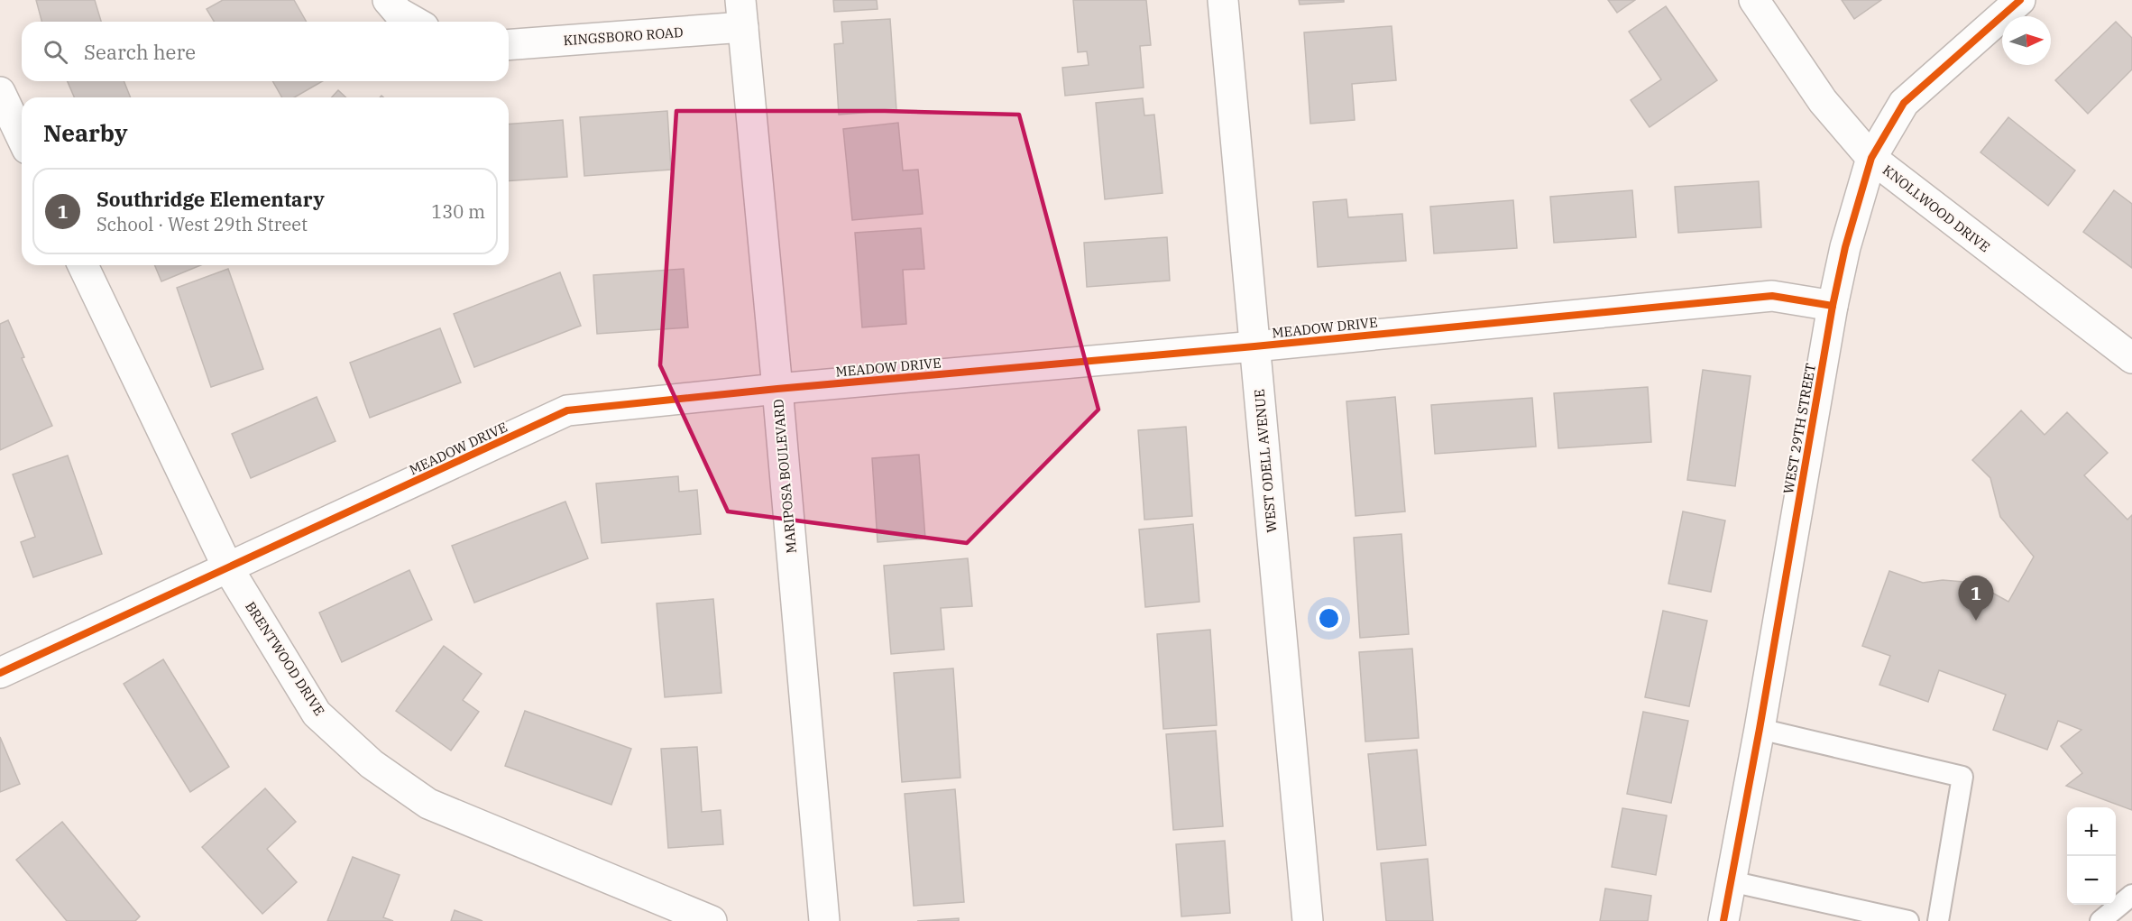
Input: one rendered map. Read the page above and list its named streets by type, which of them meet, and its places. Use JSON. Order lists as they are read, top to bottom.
{
  "streets": {
    "street": [
      "KINGSBORO ROAD",
      "KNOLLWOOD DRIVE",
      "MEADOW DRIVE",
      "WEST 29TH STREET",
      "WEST ODELL AVENUE",
      "MARIPOSA BOULEVARD",
      "BRENTWOOD DRIVE"
    ]
  },
  "crossings": [
    ["KINGSBORO ROAD", "MARIPOSA BOULEVARD"],
    ["KNOLLWOOD DRIVE", "WEST 29TH STREET"],
    ["MEADOW DRIVE", "WEST 29TH STREET"],
    ["MEADOW DRIVE", "WEST ODELL AVENUE"],
    ["MEADOW DRIVE", "MARIPOSA BOULEVARD"],
    ["MEADOW DRIVE", "BRENTWOOD DRIVE"]
  ],
  "north": "right",
  "page": {
    "search": "Search here",
    "heading": "Nearby",
    "list": [
      {
        "mark": "1",
        "name": "Southridge Elementary",
        "note": "School · West 29th Street",
        "value": "130 m"
      }
    ],
    "pins": "1",
    "map_buttons": ["+", "−"]
  }
}
